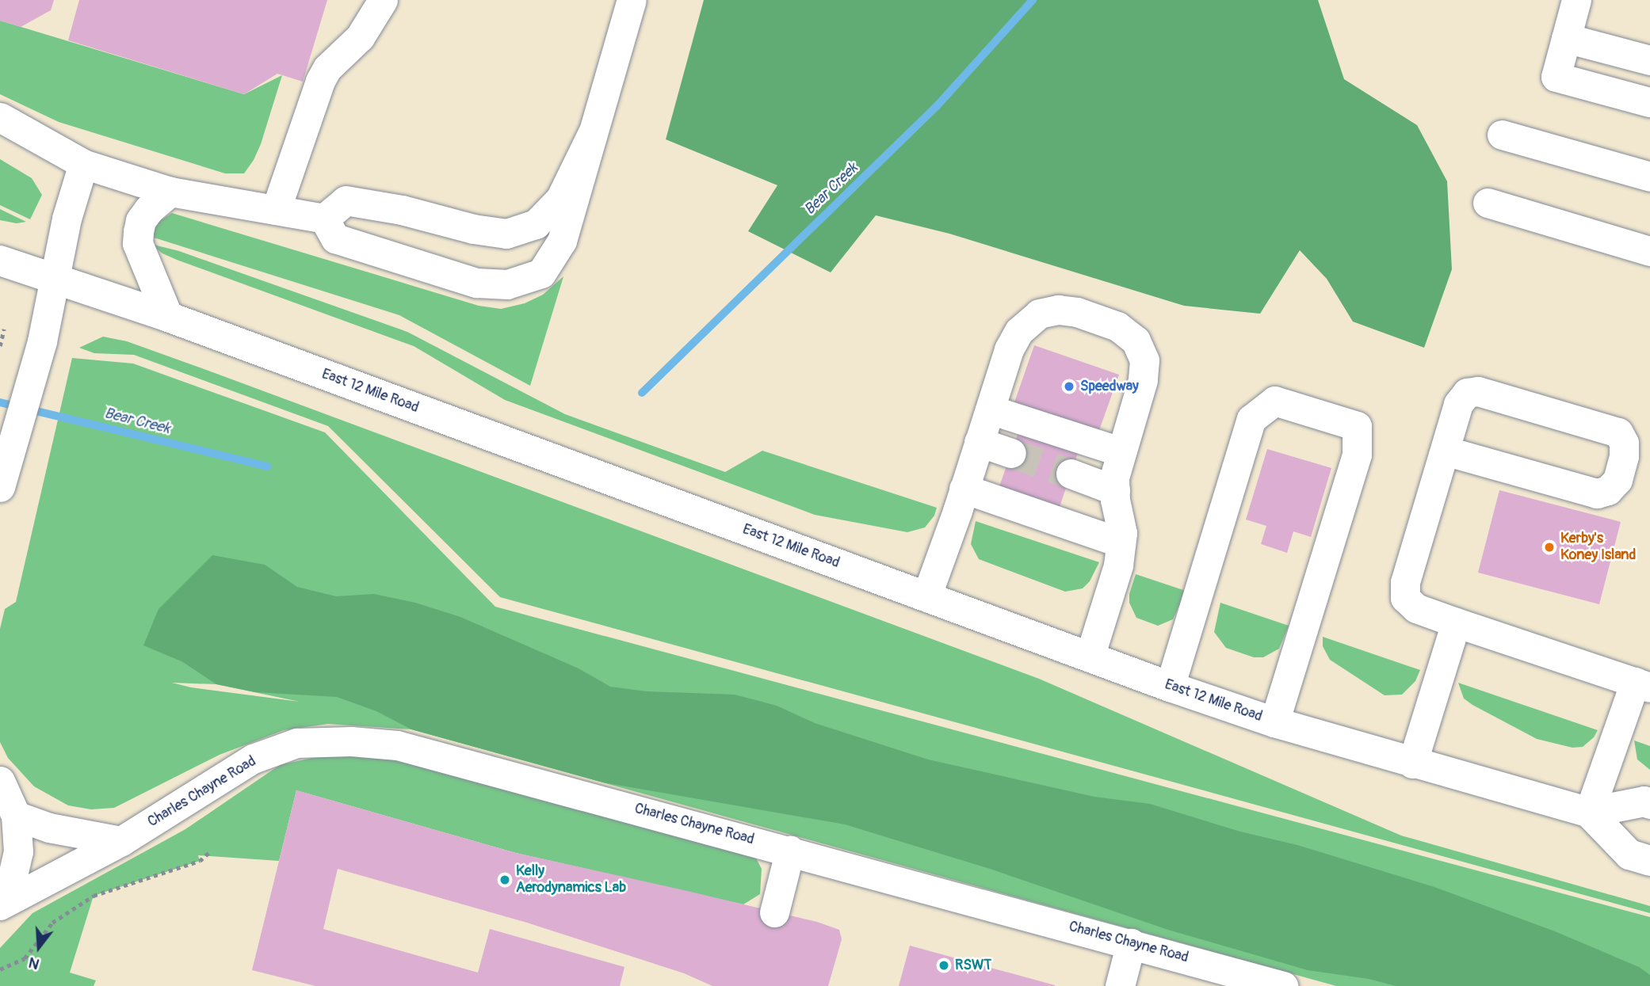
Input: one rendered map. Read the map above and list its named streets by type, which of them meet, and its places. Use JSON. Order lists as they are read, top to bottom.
{
  "streets": {
    "main road": ["East 12 Mile Road"],
    "lane": ["Charles Chayne Road"]
  },
  "water": ["Bear Creek"],
  "places": [
    "Speedway",
    "Kerby's Koney Island",
    "Kelly Aerodynamics Lab",
    "RSWT"
  ],
  "north": "bottom"
}
